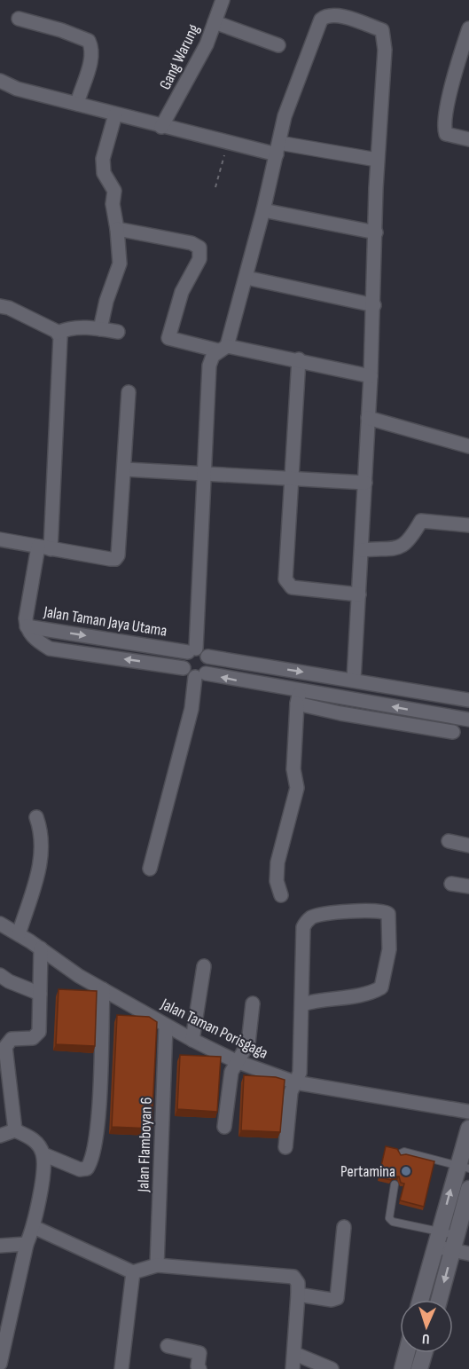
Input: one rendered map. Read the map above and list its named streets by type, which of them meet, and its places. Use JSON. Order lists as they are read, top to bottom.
{
  "streets": {
    "street": [
      "Gang Warung",
      "Jalan Taman Jaya Utama",
      "Jalan Taman Porisgaga",
      "Jalan Flamboyan 6"
    ]
  },
  "crossings": [
    ["Jalan Taman Porisgaga", "Jalan Flamboyan 6"]
  ],
  "places": ["Pertamina"],
  "north": "bottom"
}
